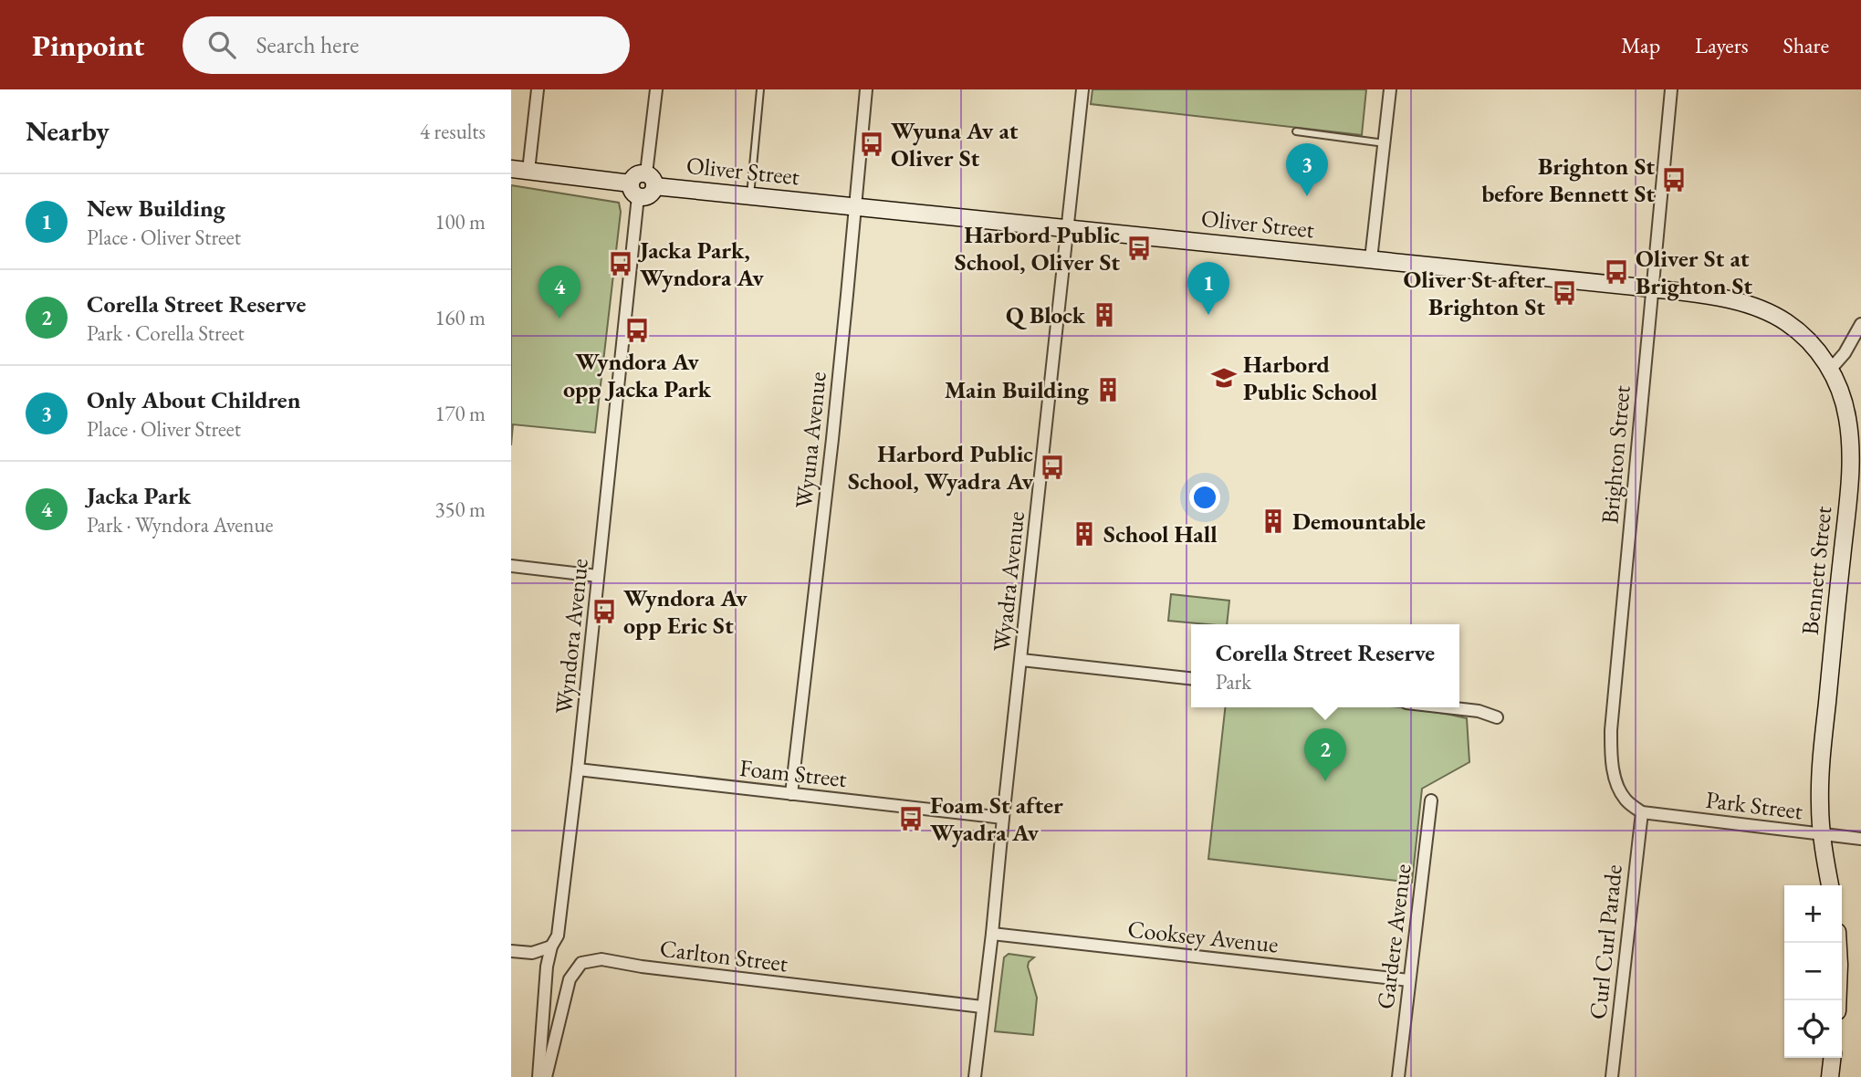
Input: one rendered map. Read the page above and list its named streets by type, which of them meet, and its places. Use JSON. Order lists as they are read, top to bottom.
{
  "streets": {
    "main road": ["Oliver Street", "Bennett Street"],
    "street": [
      "Wyuna Avenue",
      "Brighton Street",
      "Wyadra Avenue",
      "Wyndora Avenue",
      "Foam Street",
      "Park Street",
      "Cooksey Avenue",
      "Gardere Avenue",
      "Curl Curl Parade",
      "Carlton Street"
    ]
  },
  "crossings": [
    ["Oliver Street", "Wyuna Avenue"],
    ["Oliver Street", "Brighton Street"],
    ["Oliver Street", "Bennett Street"],
    ["Oliver Street", "Wyadra Avenue"],
    ["Wyuna Avenue", "Foam Street"],
    ["Brighton Street", "Park Street"],
    ["Brighton Street", "Curl Curl Parade"],
    ["Bennett Street", "Park Street"],
    ["Wyadra Avenue", "Foam Street"],
    ["Wyadra Avenue", "Cooksey Avenue"],
    ["Wyadra Avenue", "Carlton Street"],
    ["Wyndora Avenue", "Foam Street"],
    ["Park Street", "Curl Curl Parade"],
    ["Cooksey Avenue", "Gardere Avenue"]
  ],
  "places": {
    "bus stop": [
      "Wyuna Av at Oliver St",
      "Brighton St before Bennett St",
      "Harbord Public School, Oliver St",
      "Jacka Park, Wyndora Av",
      "Oliver St at Brighton St",
      "Oliver St after Brighton St",
      "Wyndora Av opp Jacka Park",
      "Harbord Public School, Wyadra Av",
      "Wyndora Av opp Eric St",
      "Foam St after Wyadra Av"
    ],
    "building": [
      "Q Block",
      "Main Building",
      "Demountable",
      "School Hall"
    ],
    "school or university": ["Harbord Public School"]
  },
  "page": {
    "header": "Pinpoint",
    "search": "Search here",
    "nav": ["Map", "Layers", "Share"],
    "heading": ["Nearby", "4 results"],
    "pins": [
      "3",
      "1",
      "4",
      "2"
    ],
    "list": [
      {
        "mark": "1",
        "name": "New Building",
        "note": "Place · Oliver Street",
        "value": "100 m"
      },
      {
        "mark": "2",
        "name": "Corella Street Reserve",
        "note": "Park · Corella Street",
        "value": "160 m"
      },
      {
        "mark": "3",
        "name": "Only About Children",
        "note": "Place · Oliver Street",
        "value": "170 m"
      },
      {
        "mark": "4",
        "name": "Jacka Park",
        "note": "Park · Wyndora Avenue",
        "value": "350 m"
      }
    ],
    "popup": ["Corella Street Reserve", "Park"],
    "map_buttons": ["+", "−"]
  }
}
